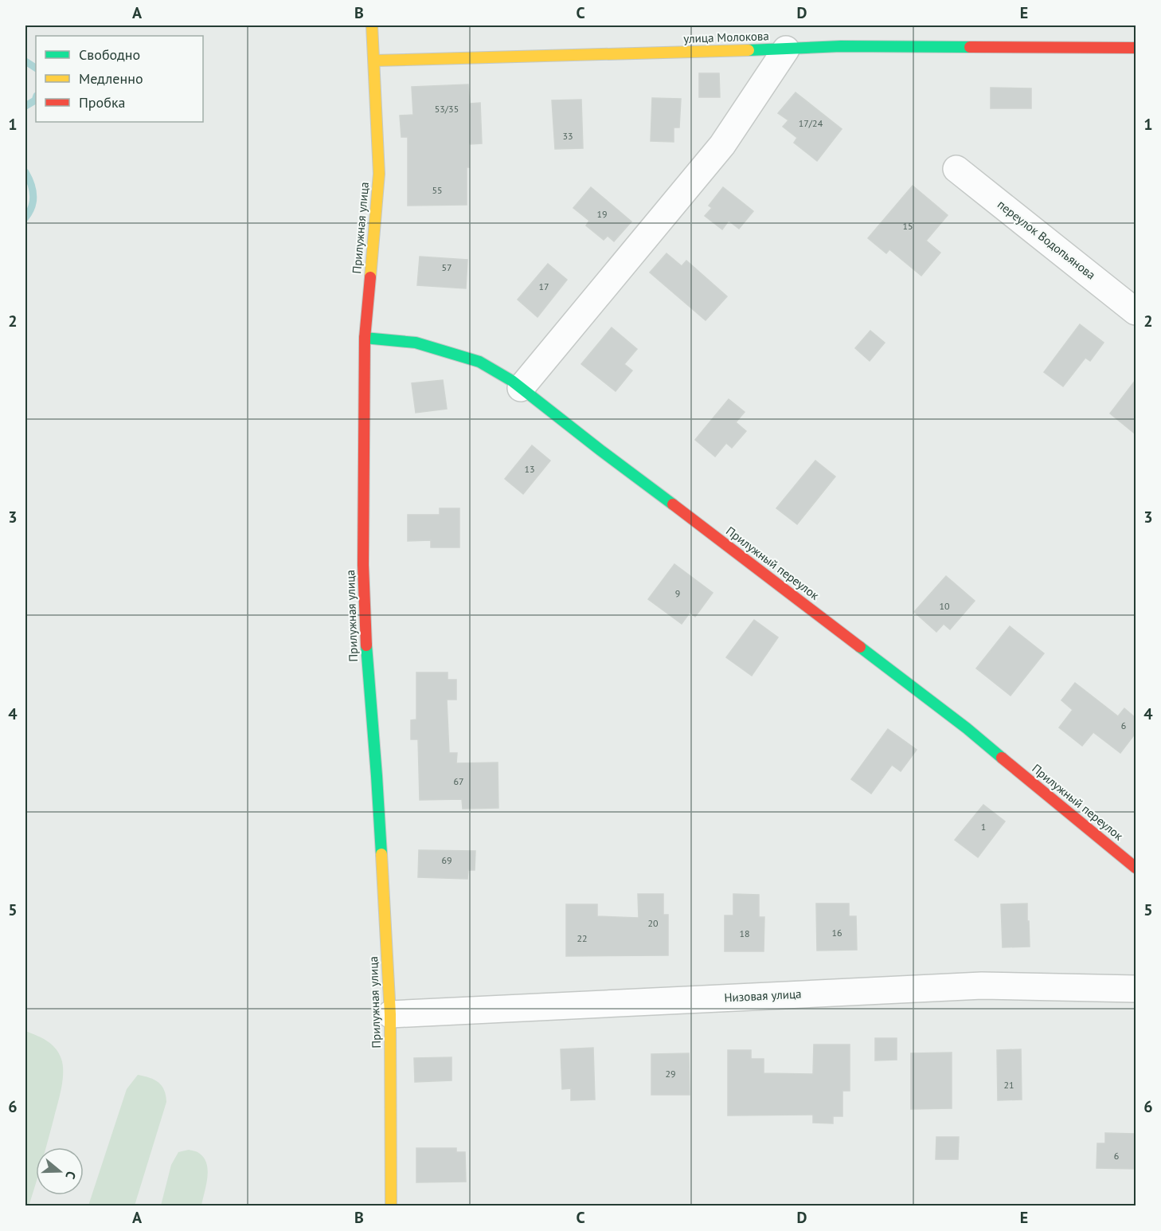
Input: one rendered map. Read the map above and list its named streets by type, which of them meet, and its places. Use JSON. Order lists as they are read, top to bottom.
{
  "streets": {
    "street": [
      "улица Молокова",
      "Прилужная улица",
      "переулок Водопьянова",
      "Прилужный переулок",
      "Низовая улица"
    ]
  },
  "crossings": [
    ["улица Молокова", "Прилужная улица"],
    ["Прилужная улица", "Прилужный переулок"],
    ["Прилужная улица", "Низовая улица"]
  ],
  "house_numbers": [
    "53/35",
    "17/24",
    "33",
    "55",
    "19",
    "15",
    "57",
    "17",
    "13",
    "9",
    "10",
    "6",
    "67",
    "1",
    "69",
    "20",
    "16",
    "18",
    "22",
    "29",
    "21",
    "6"
  ],
  "legend": ["Свободно", "Медленно", "Пробка"],
  "north": "right",
  "grid": {
    "columns": [
      "A",
      "B",
      "C",
      "D",
      "E"
    ],
    "rows": [
      "1",
      "2",
      "3",
      "4",
      "5",
      "6"
    ]
  }
}
